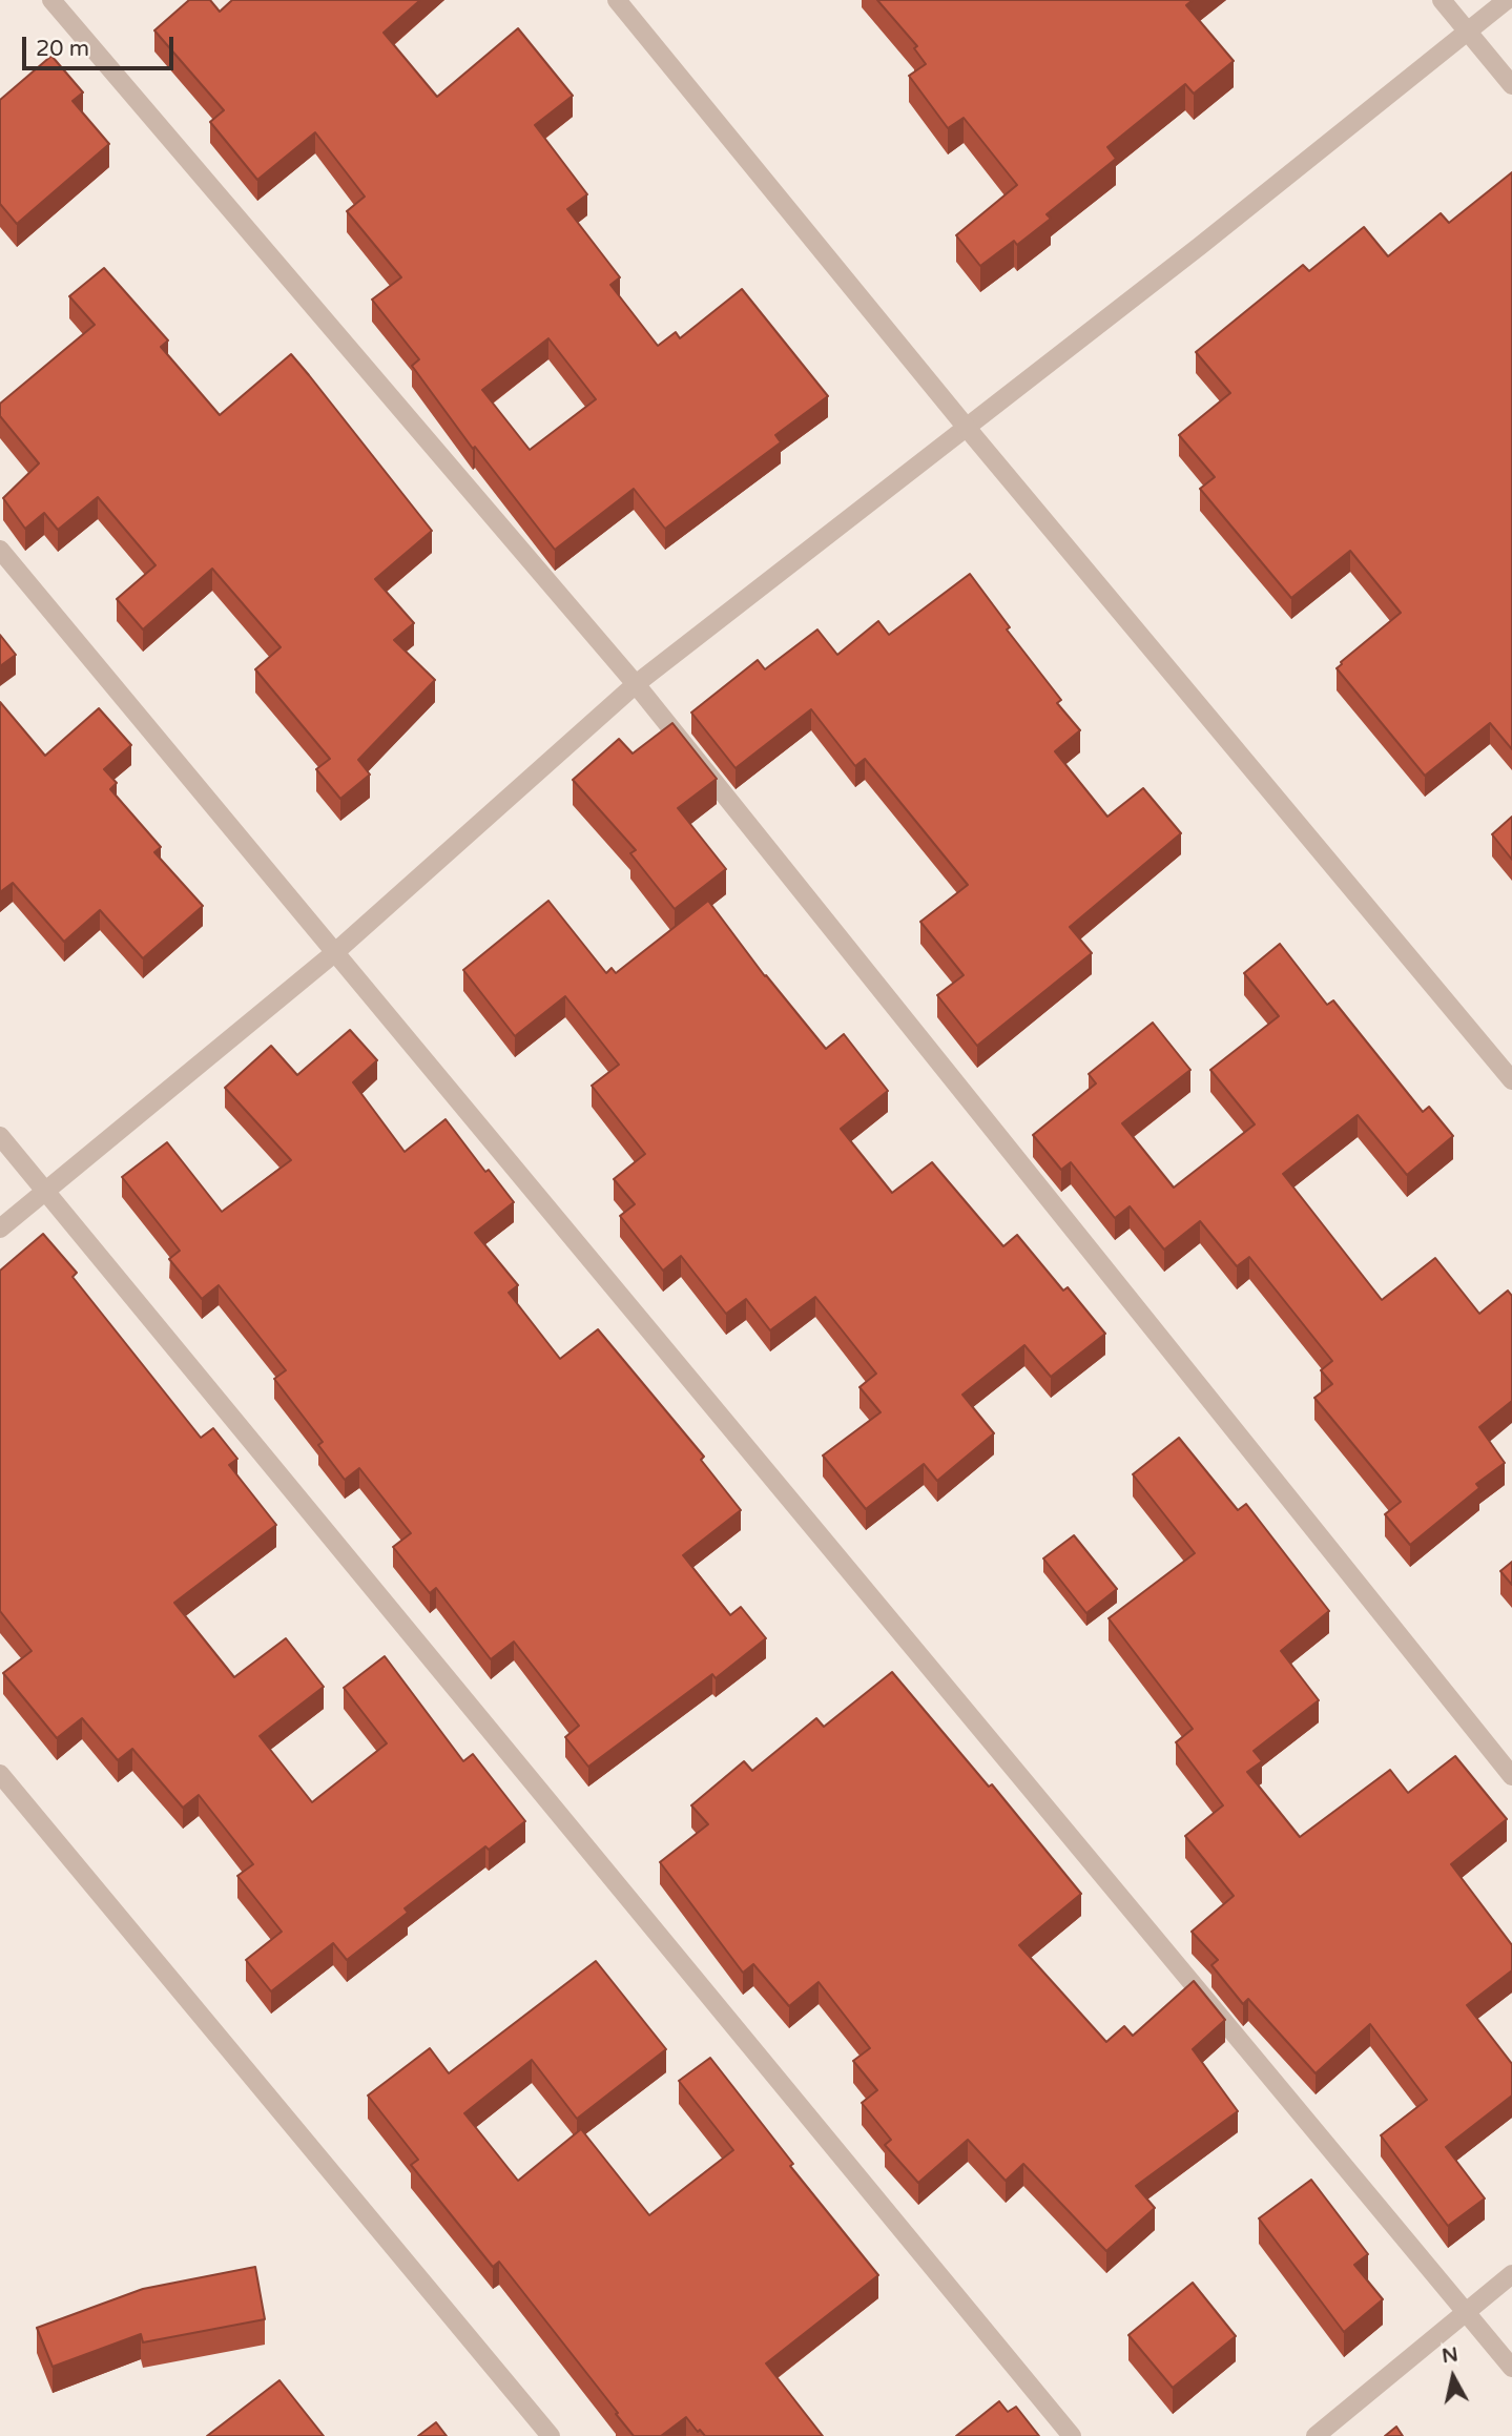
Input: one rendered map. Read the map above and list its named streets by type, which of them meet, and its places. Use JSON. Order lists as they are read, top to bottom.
{
  "scale_bar": "20 m",
  "north": "top"
}
